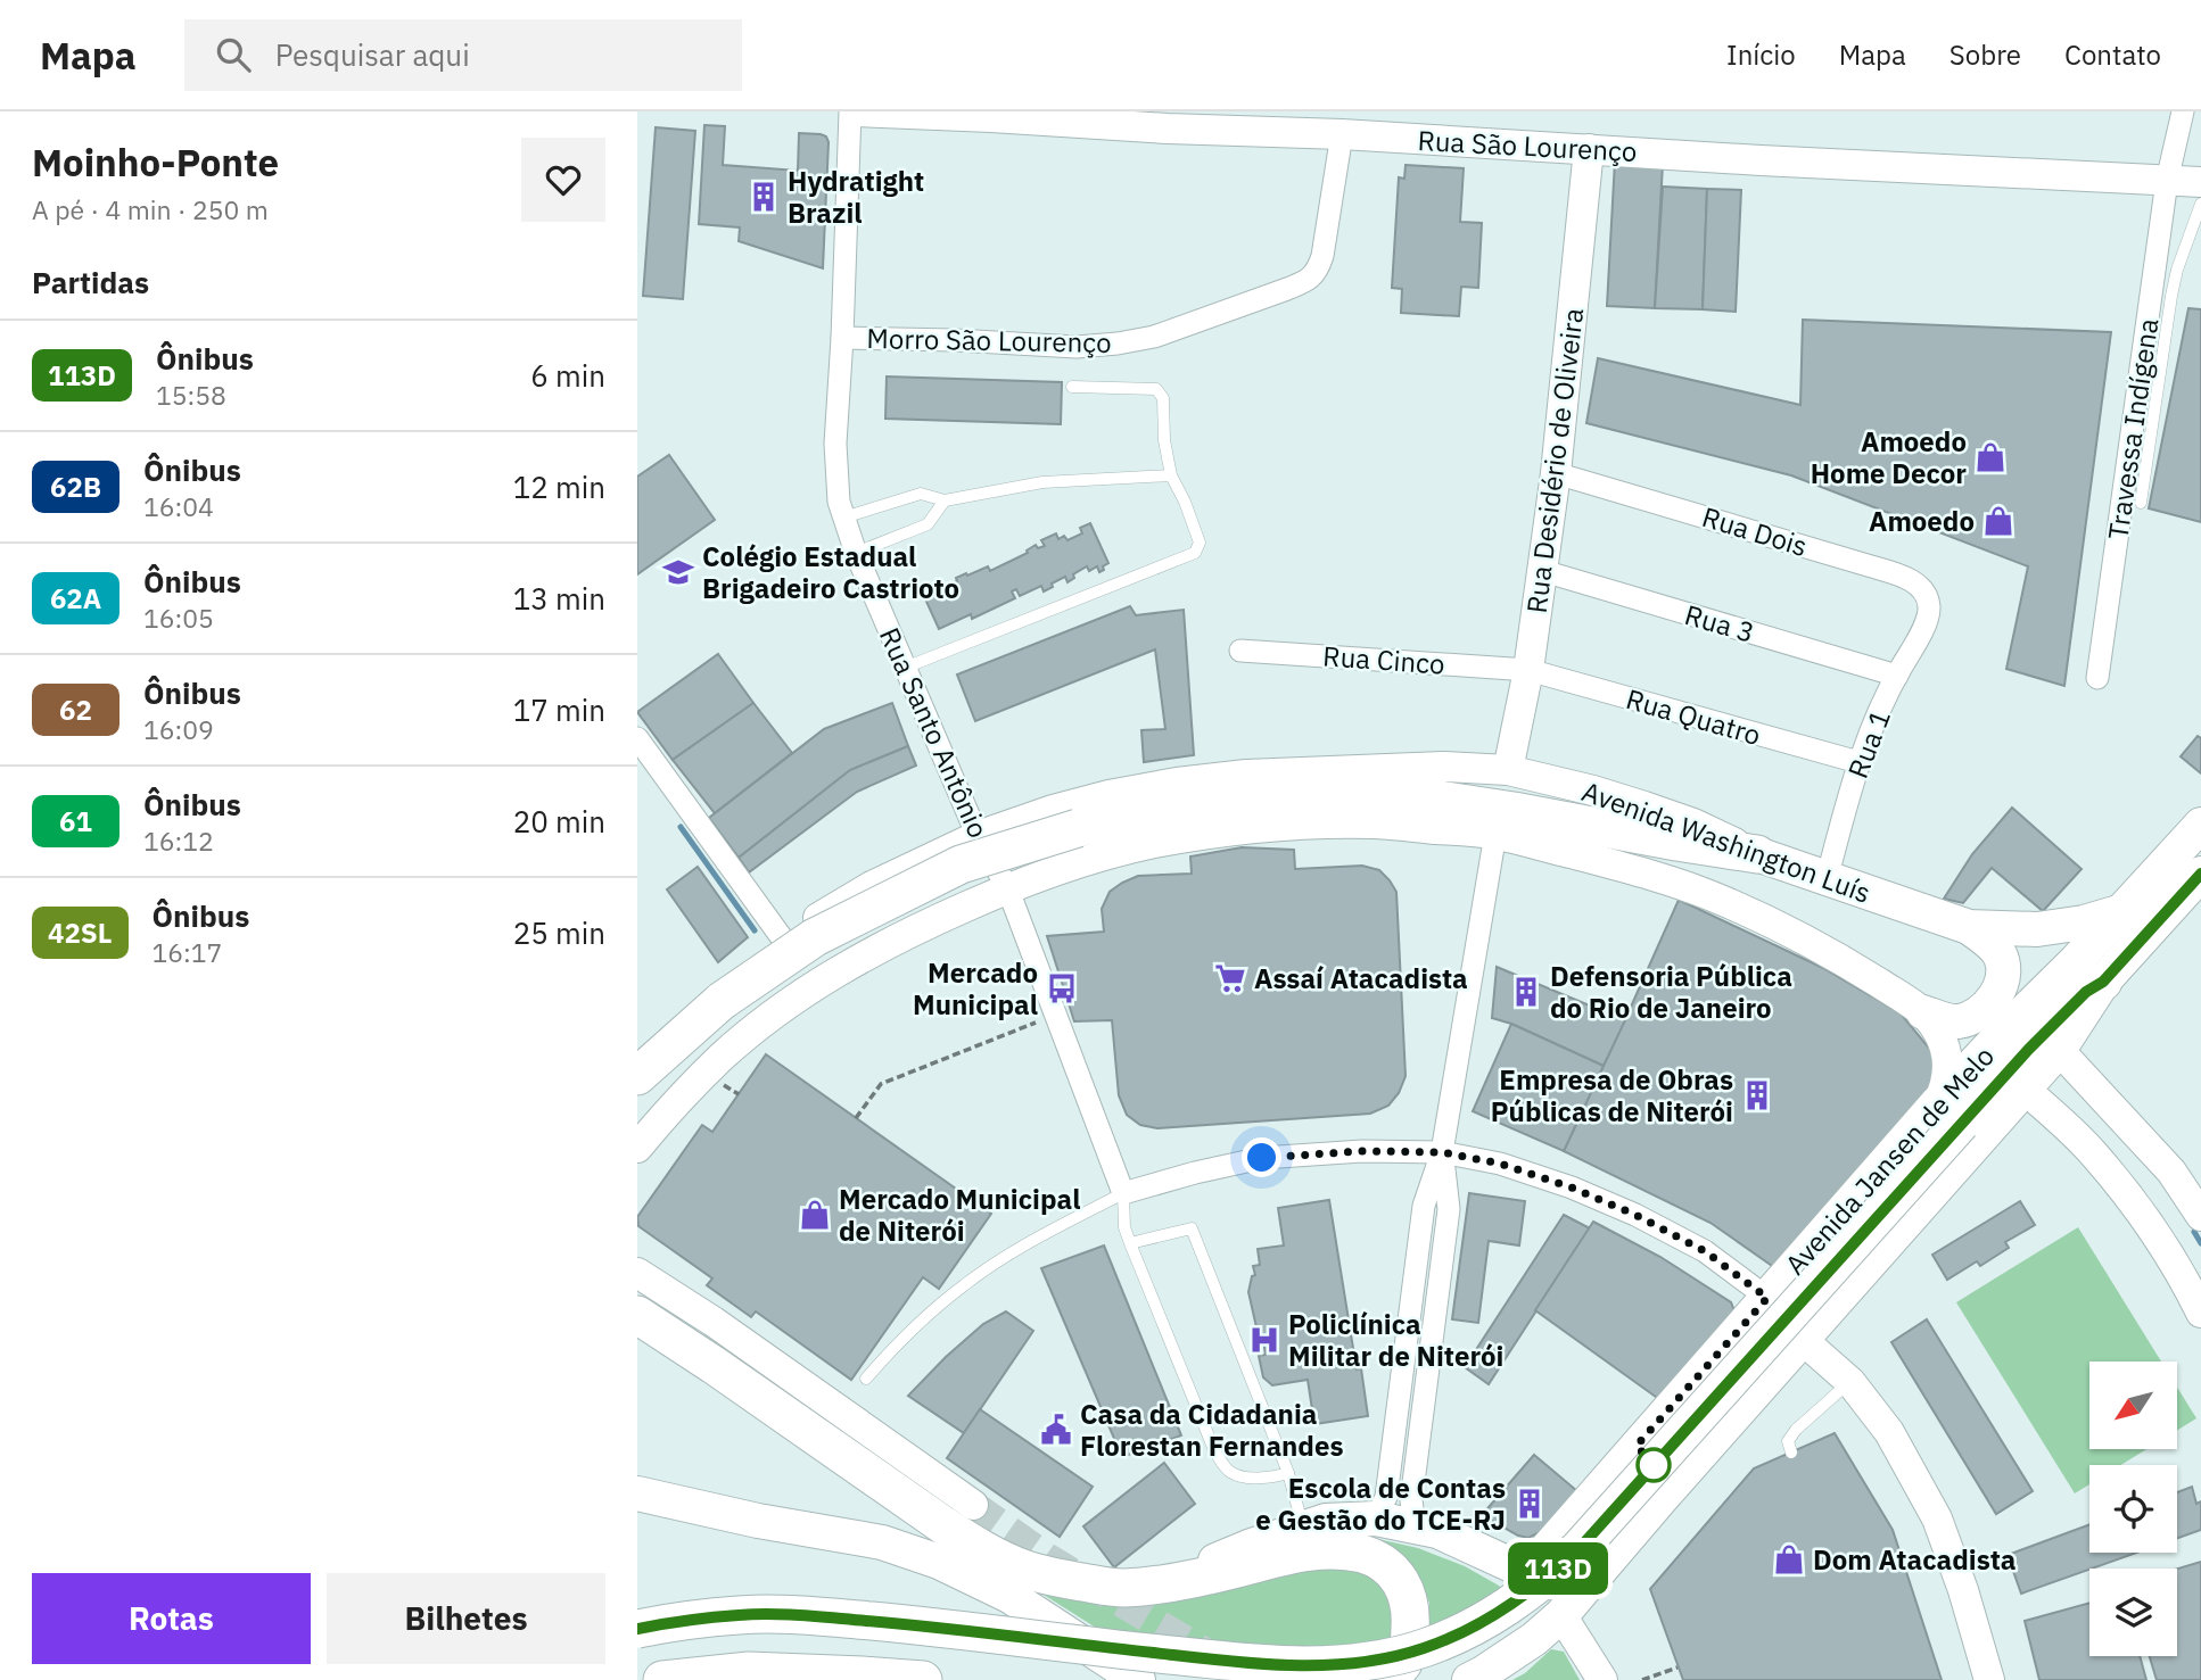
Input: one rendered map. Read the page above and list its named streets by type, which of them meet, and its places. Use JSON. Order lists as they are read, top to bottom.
{
  "streets": {
    "main road": ["Avenida Washington Luís", "Avenida Jansen de Melo"],
    "street": [
      "Rua São Lourenço",
      "Morro São Lourenço",
      "Travessa Indígena",
      "Rua Desidério de Oliveira",
      "Rua Dois",
      "Rua 3",
      "Rua Cinco",
      "Rua Quatro",
      "Rua Santo Antônio",
      "Rua 1"
    ]
  },
  "crossings": [
    ["Rua São Lourenço", "Morro São Lourenço"],
    ["Rua São Lourenço", "Travessa Indígena"],
    ["Rua São Lourenço", "Rua Desidério de Oliveira"],
    ["Rua São Lourenço", "Rua Santo Antônio"],
    ["Morro São Lourenço", "Rua Santo Antônio"],
    ["Rua Desidério de Oliveira", "Rua Dois"],
    ["Rua Desidério de Oliveira", "Rua 3"],
    ["Rua Desidério de Oliveira", "Rua Cinco"],
    ["Rua Desidério de Oliveira", "Rua Quatro"],
    ["Rua Desidério de Oliveira", "Avenida Washington Luís"],
    ["Rua Dois", "Rua 1"],
    ["Rua 3", "Rua 1"],
    ["Rua Cinco", "Rua Quatro"],
    ["Rua Quatro", "Rua 1"],
    ["Rua Santo Antônio", "Avenida Washington Luís"],
    ["Rua 1", "Avenida Washington Luís"],
    ["Avenida Washington Luís", "Avenida Jansen de Melo"]
  ],
  "places": {
    "building": [
      "Hydratight Brazil",
      "Defensoria Pública do Rio de Janeiro",
      "Empresa de Obras Públicas de Niterói",
      "Escola de Contas e Gestão do TCE-RJ"
    ],
    "shop": [
      "Amoedo Home Decor",
      "Amoedo",
      "Mercado Municipal de Niterói",
      "Dom Atacadista"
    ],
    "school or university": ["Colégio Estadual Brigadeiro Castrioto"],
    "supermarket": ["Assaí Atacadista"],
    "bus stop": ["Mercado Municipal"],
    "hospital": ["Policlínica Militar de Niterói"],
    "public building": ["Casa da Cidadania Florestan Fernandes"]
  },
  "lines": ["bus line 113D"],
  "north": "bottom left",
  "page": {
    "header": "Mapa",
    "search": "Pesquisar aqui",
    "nav": [
      "Início",
      "Mapa",
      "Sobre",
      "Contato"
    ],
    "heading": [
      ["Moinho-Ponte", "A pé · 4 min · 250 m"],
      "Partidas"
    ],
    "on_map": "113D",
    "list": [
      {
        "mark": "113D",
        "name": "Ônibus",
        "note": "15:58",
        "value": "6 min"
      },
      {
        "mark": "62B",
        "name": "Ônibus",
        "note": "16:04",
        "value": "12 min"
      },
      {
        "mark": "62A",
        "name": "Ônibus",
        "note": "16:05",
        "value": "13 min"
      },
      {
        "mark": "62",
        "name": "Ônibus",
        "note": "16:09",
        "value": "17 min"
      },
      {
        "mark": "61",
        "name": "Ônibus",
        "note": "16:12",
        "value": "20 min"
      },
      {
        "mark": "42SL",
        "name": "Ônibus",
        "note": "16:17",
        "value": "25 min"
      }
    ],
    "buttons": ["Rotas", "Bilhetes"]
  }
}
